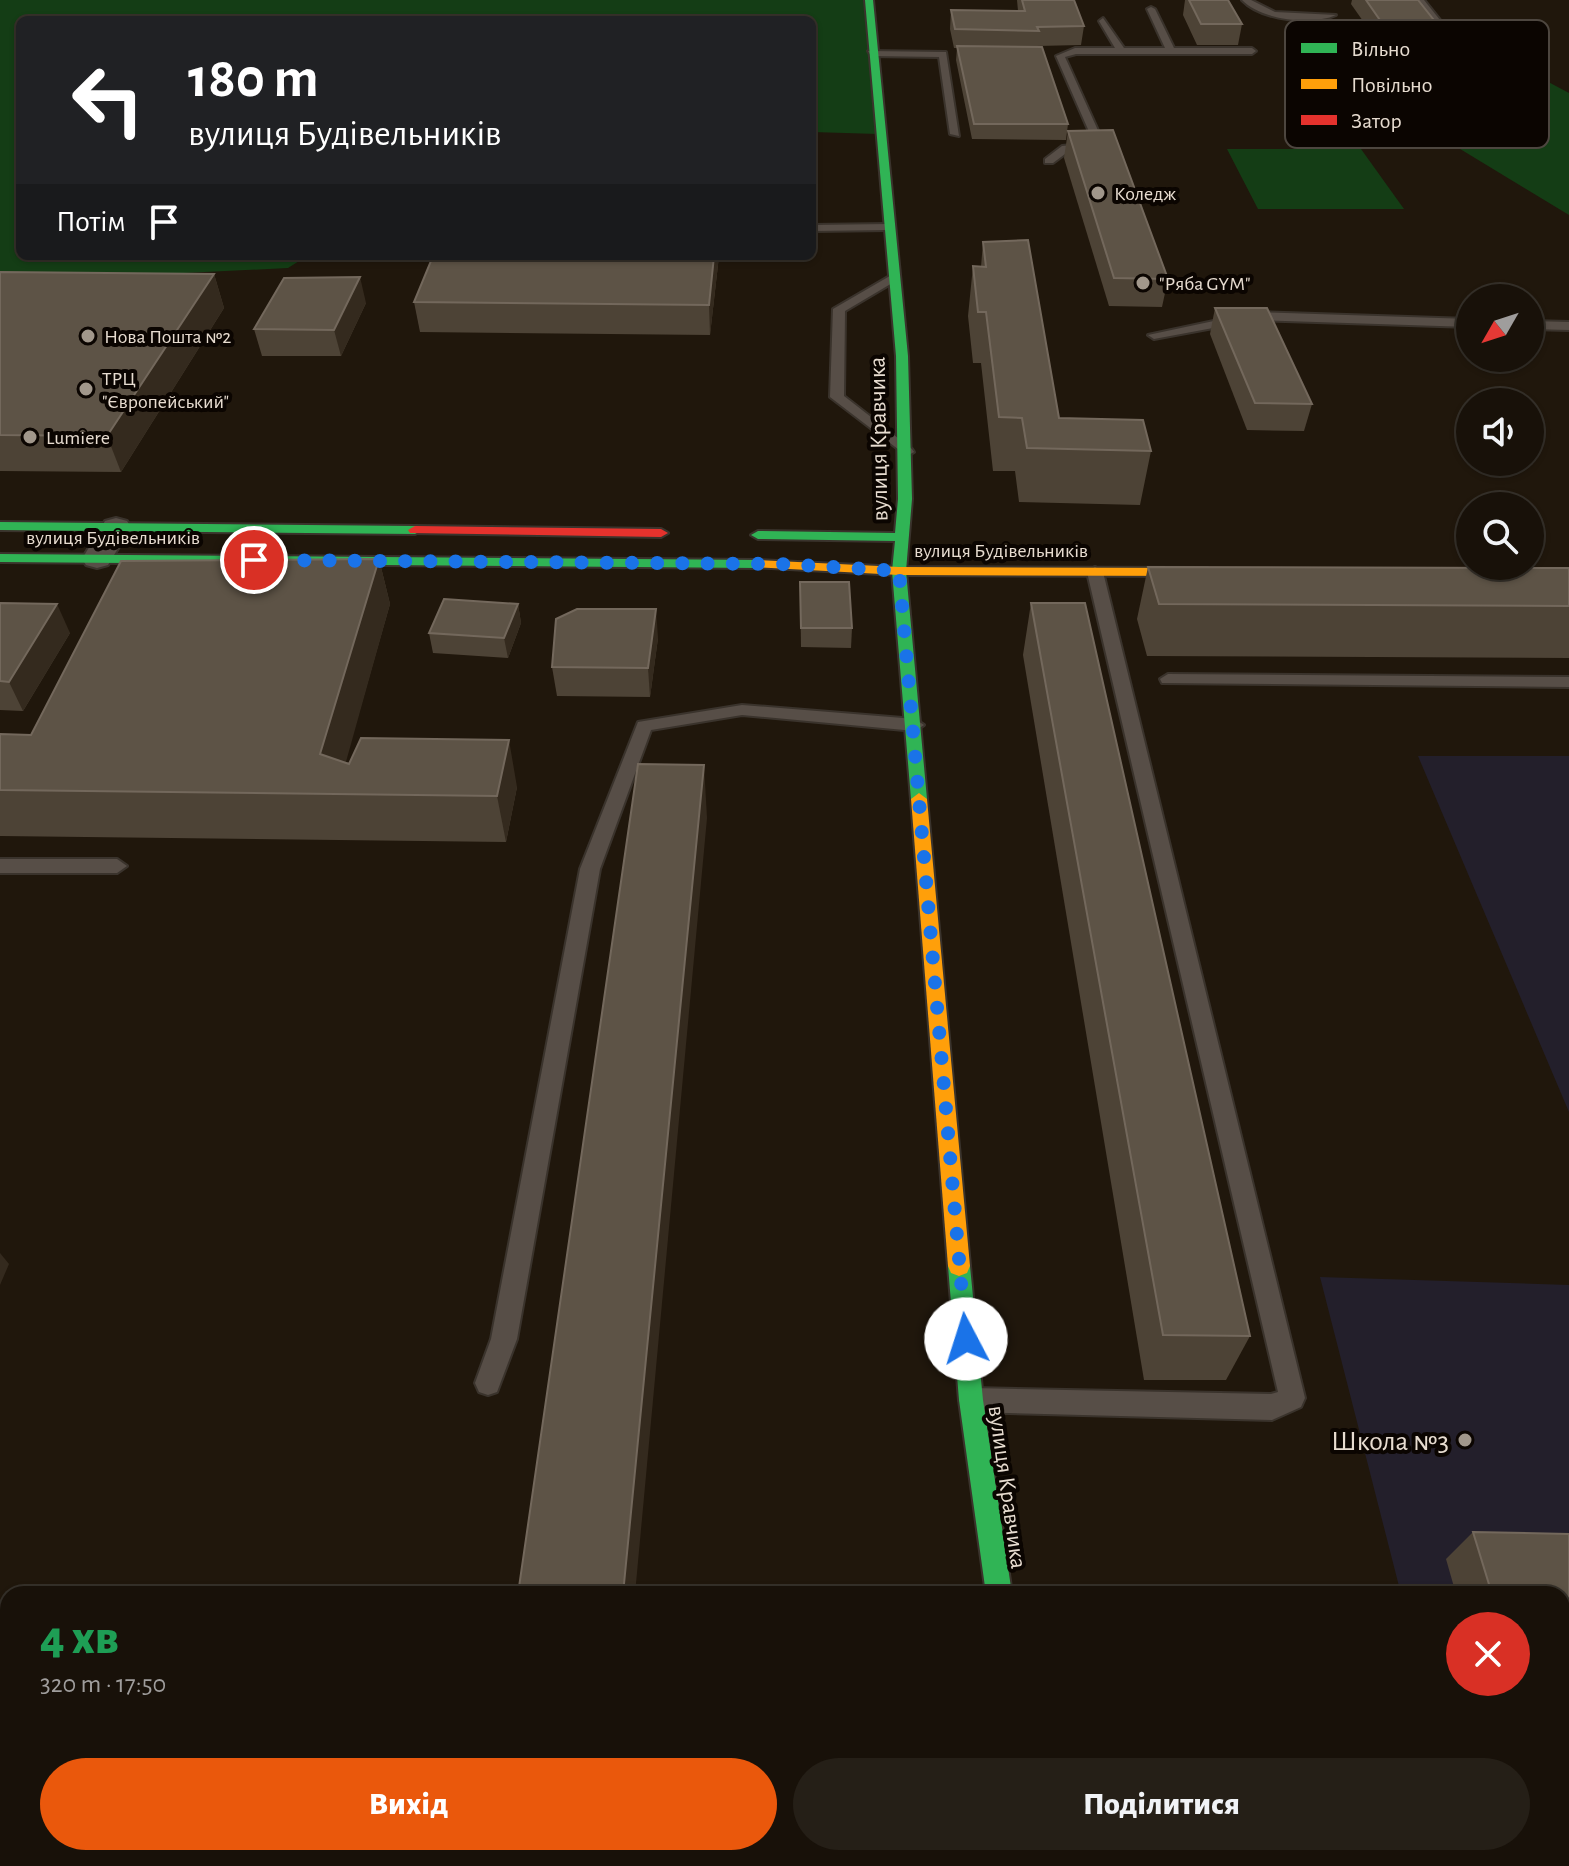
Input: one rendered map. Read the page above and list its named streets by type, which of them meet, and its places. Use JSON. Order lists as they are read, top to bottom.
{
  "streets": {
    "street": ["вулиця Кравчика", "вулиця Будівельників"]
  },
  "crossings": [
    ["вулиця Кравчика", "вулиця Будівельників"]
  ],
  "places": [
    "Коледж",
    "\"Ряба GYM\"",
    "Нова Пошта №2",
    "ТРЦ \"Європейський\"",
    "Lumiere",
    "Школа №3"
  ],
  "legend": ["Вільно", "Повільно", "Затор"],
  "north": "bottom left",
  "page": {
    "turn": ["180 m", "вулиця Будівельників"],
    "then": "Потім",
    "heading": ["4 хв", "320 m · 17:50"],
    "buttons": ["Вихід", "Поділитися"]
  }
}
